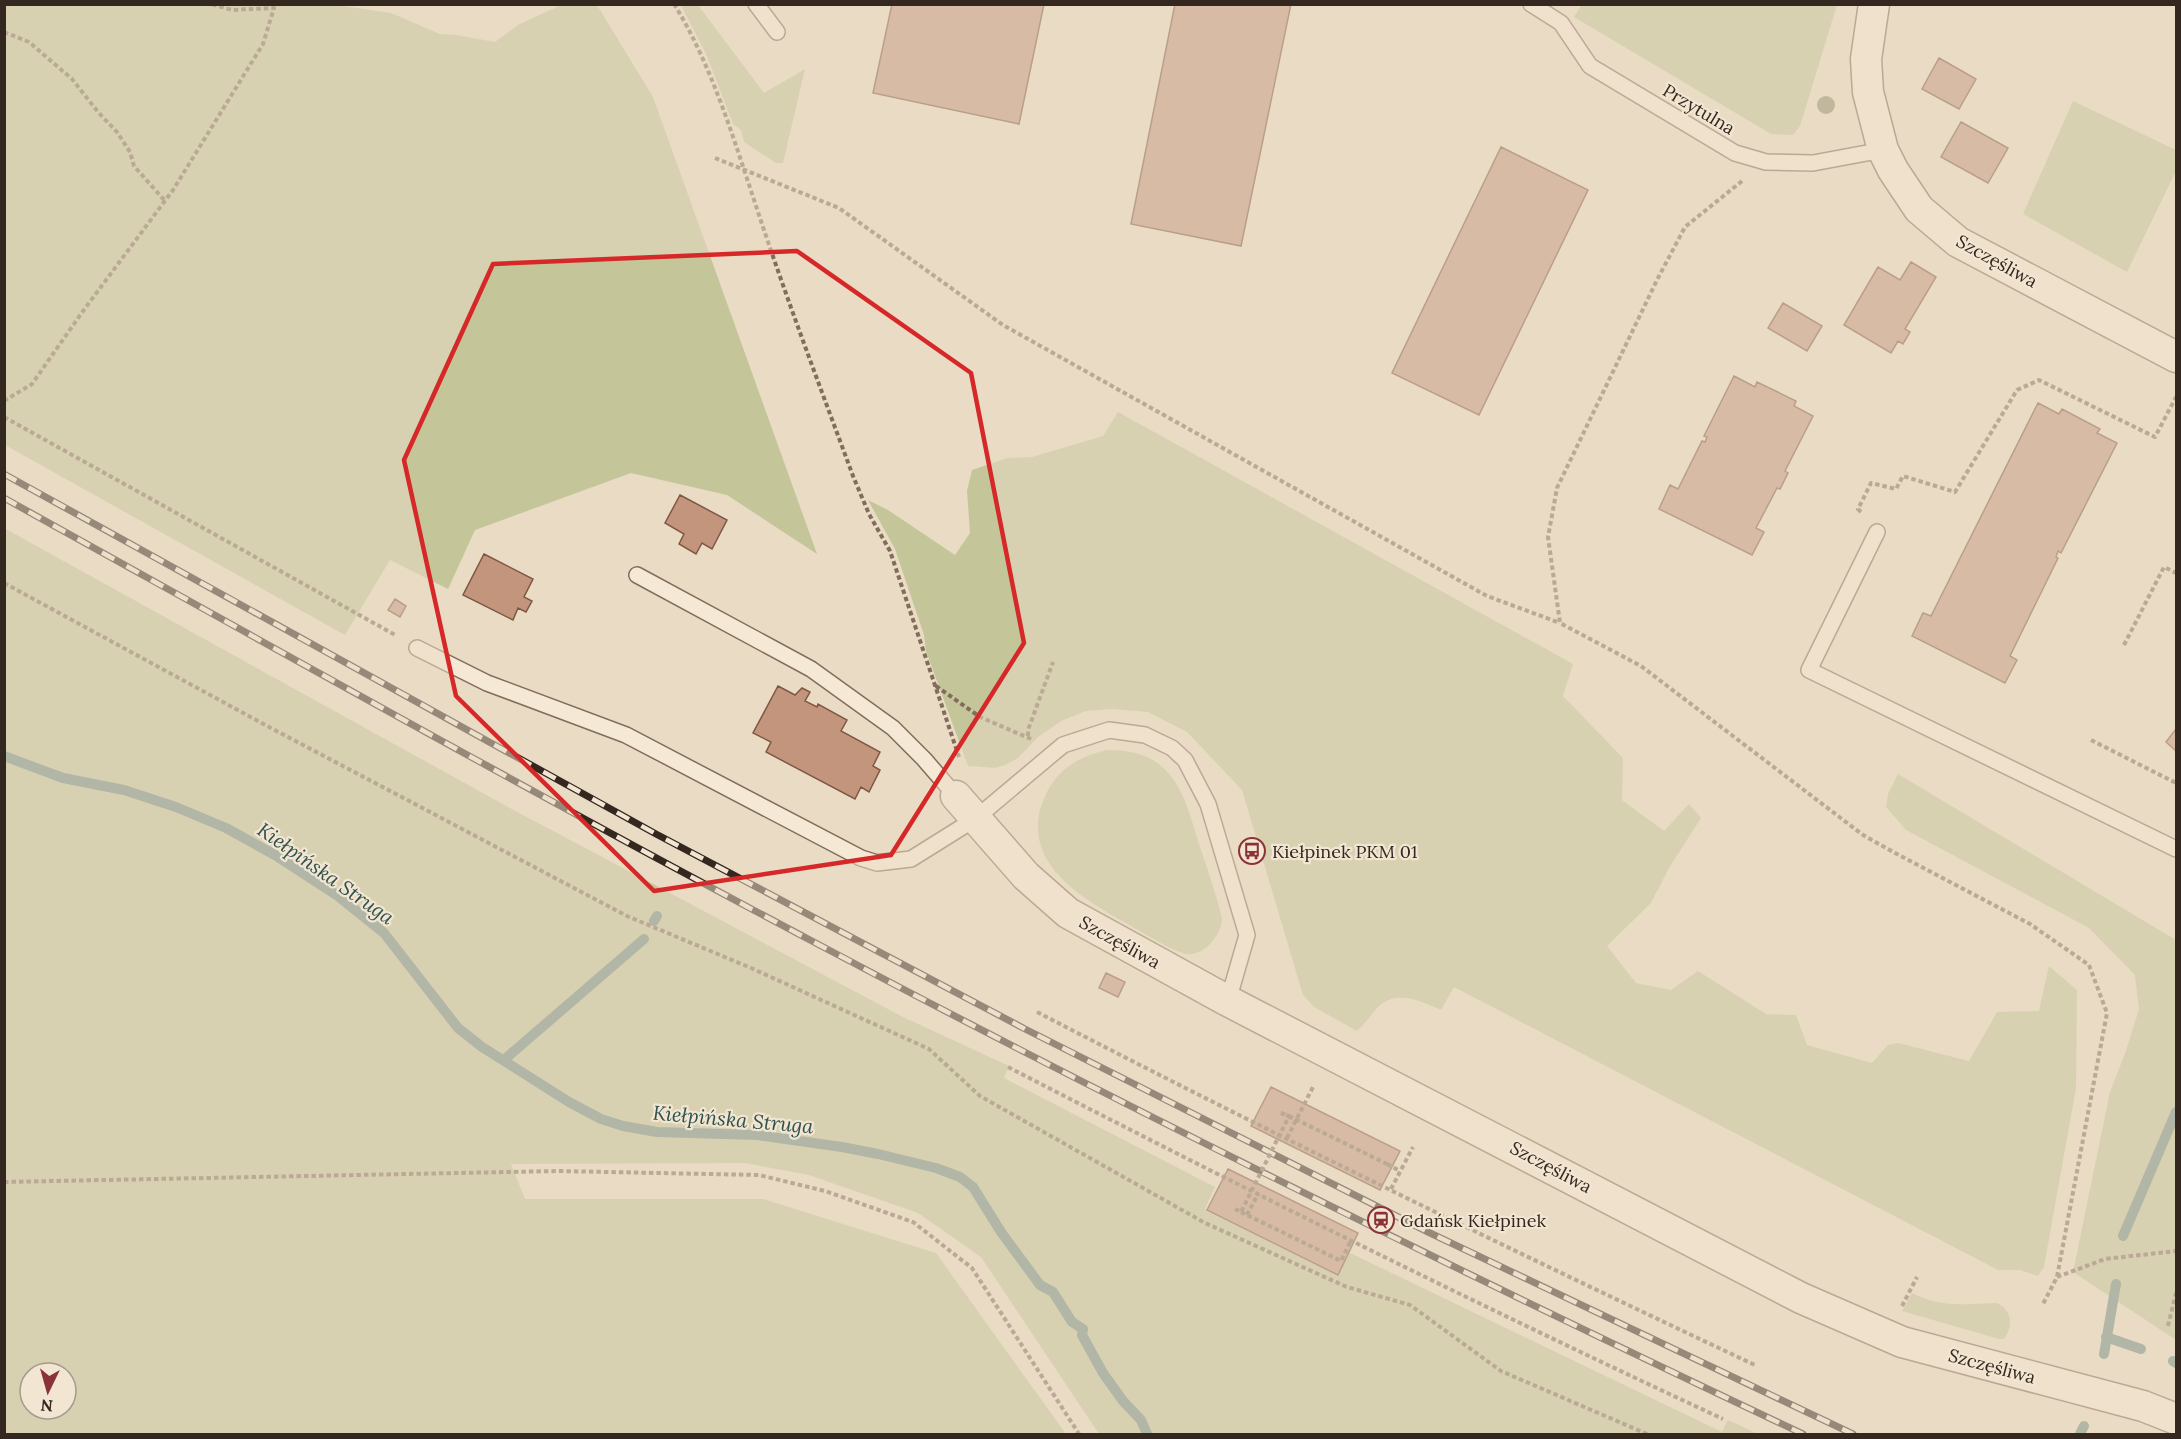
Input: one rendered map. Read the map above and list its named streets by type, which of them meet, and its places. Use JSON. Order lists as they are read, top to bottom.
{
  "streets": {
    "street": ["Szczęśliwa"],
    "lane": ["Przytulna"]
  },
  "crossings": [
    ["Przytulna", "Szczęśliwa"]
  ],
  "water": ["Kiełpińska Struga"],
  "places": {
    "bus stop": ["Kiełpinek PKM 01"],
    "station": ["Gdańsk Kiełpinek"]
  },
  "north": "bottom"
}
